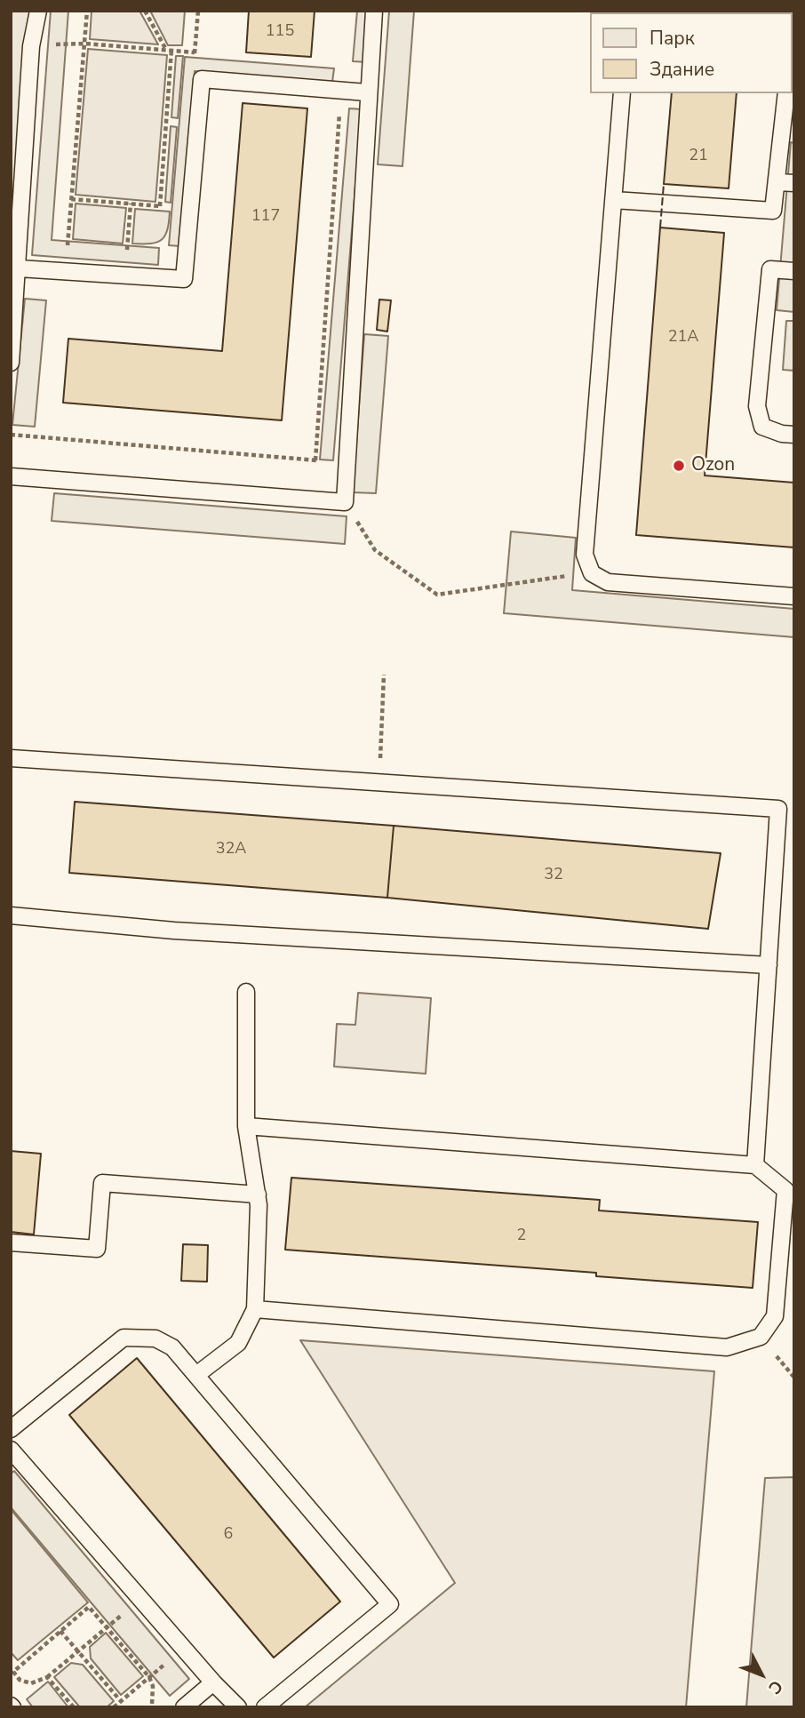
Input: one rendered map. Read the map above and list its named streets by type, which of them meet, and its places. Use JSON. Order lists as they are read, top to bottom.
{
  "places": ["Ozon"],
  "house_numbers": [
    "115",
    "21",
    "117",
    "21А",
    "32А",
    "32",
    "2",
    "6"
  ],
  "legend": ["Парк", "Здание"],
  "north": "bottom right"
}
